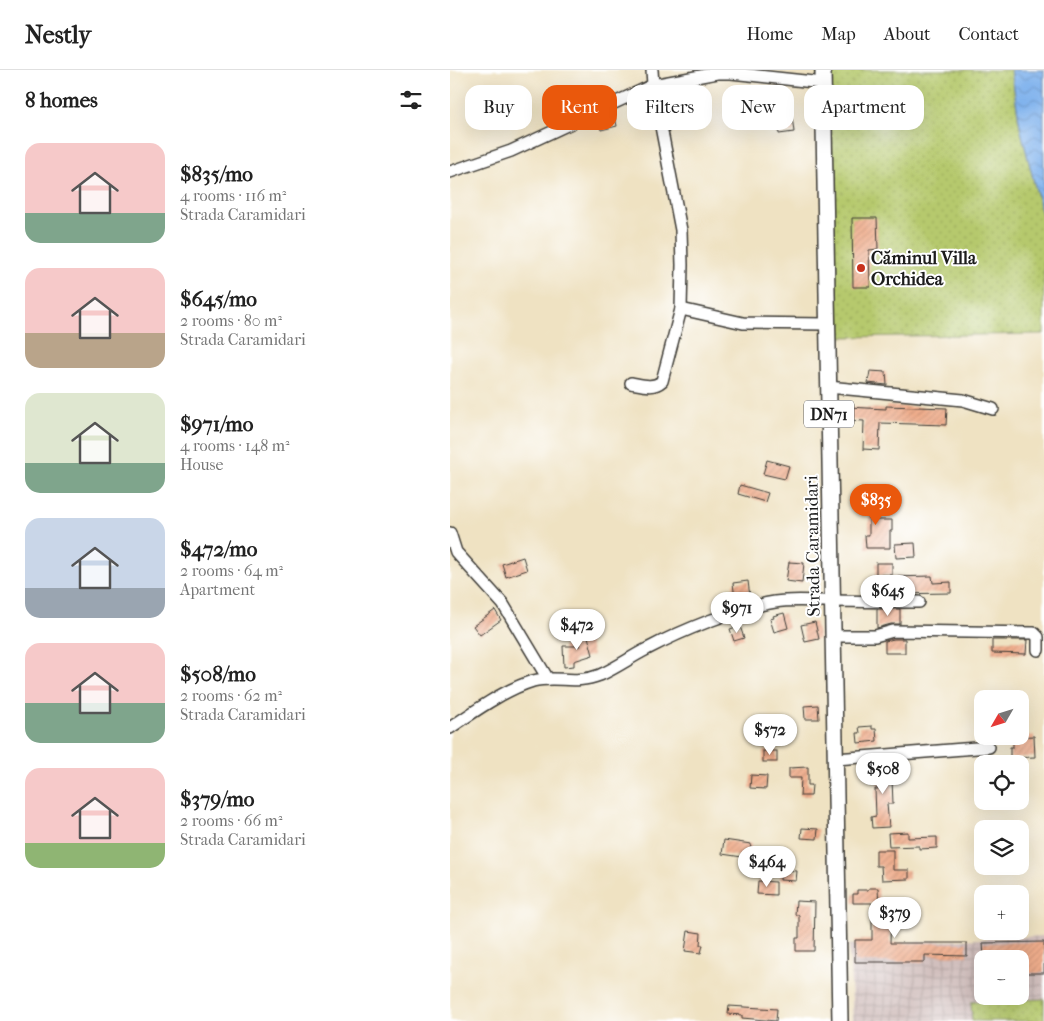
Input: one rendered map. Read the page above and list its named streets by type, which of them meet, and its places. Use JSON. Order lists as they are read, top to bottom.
{
  "streets": {
    "main road": ["DN71", "Strada Caramidari"]
  },
  "places": ["Căminul Villa Orchidea"],
  "north": "bottom left",
  "page": {
    "header": "Nestly",
    "nav": [
      "Home",
      "Map",
      "About",
      "Contact"
    ],
    "heading": "8 homes",
    "chip": [
      "Buy",
      "Rent",
      "Filters",
      "New",
      "Apartment"
    ],
    "list": [
      {
        "name": "$835/mo",
        "note": "4 rooms · 116 m² · Strada Caramidari"
      },
      {
        "name": "$645/mo",
        "note": "2 rooms · 80 m² · Strada Caramidari"
      },
      {
        "name": "$971/mo",
        "note": "4 rooms · 148 m² · House"
      },
      {
        "name": "$472/mo",
        "note": "2 rooms · 64 m² · Apartment"
      },
      {
        "name": "$508/mo",
        "note": "2 rooms · 62 m² · Strada Caramidari"
      },
      {
        "name": "$379/mo",
        "note": "2 rooms · 66 m² · Strada Caramidari"
      }
    ],
    "price": [
      "$835",
      "$645",
      "$971",
      "$472",
      "$572",
      "$508",
      "$464",
      "$379"
    ],
    "map_buttons": ["+", "−"]
  }
}
